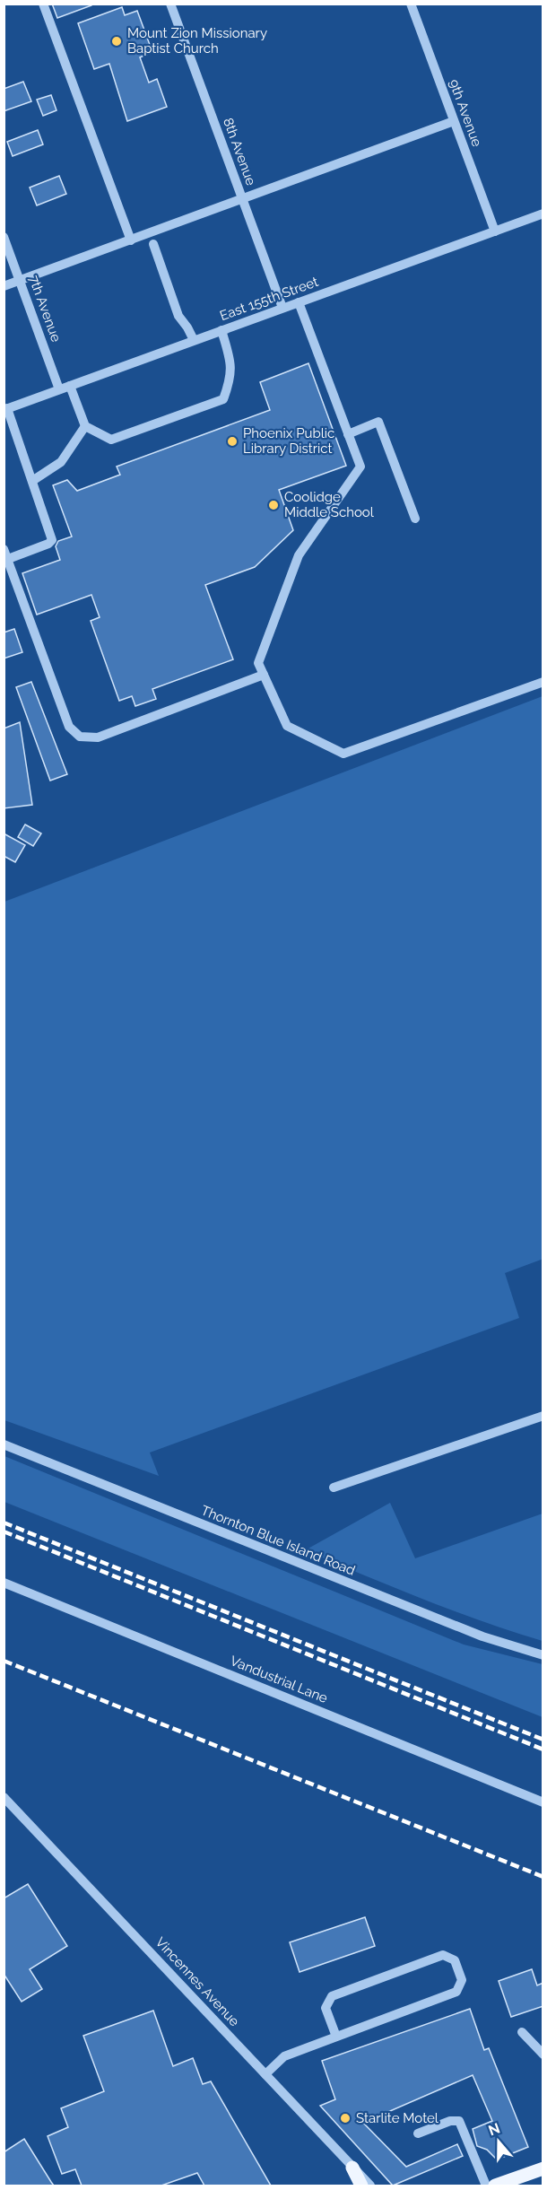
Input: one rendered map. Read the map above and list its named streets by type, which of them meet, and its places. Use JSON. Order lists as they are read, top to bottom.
{
  "streets": {
    "street": [
      "9th Avenue",
      "8th Avenue",
      "East 155th Street",
      "7th Avenue",
      "Thornton Blue Island Road",
      "Vandustrial Lane",
      "Vincennes Avenue"
    ]
  },
  "crossings": [
    ["9th Avenue", "East 155th Street"],
    ["8th Avenue", "East 155th Street"],
    ["East 155th Street", "7th Avenue"]
  ],
  "places": [
    "Mount Zion Missionary Baptist Church",
    "Phoenix Public Library District",
    "Coolidge Middle School",
    "Starlite Motel"
  ],
  "north": "top"
}
